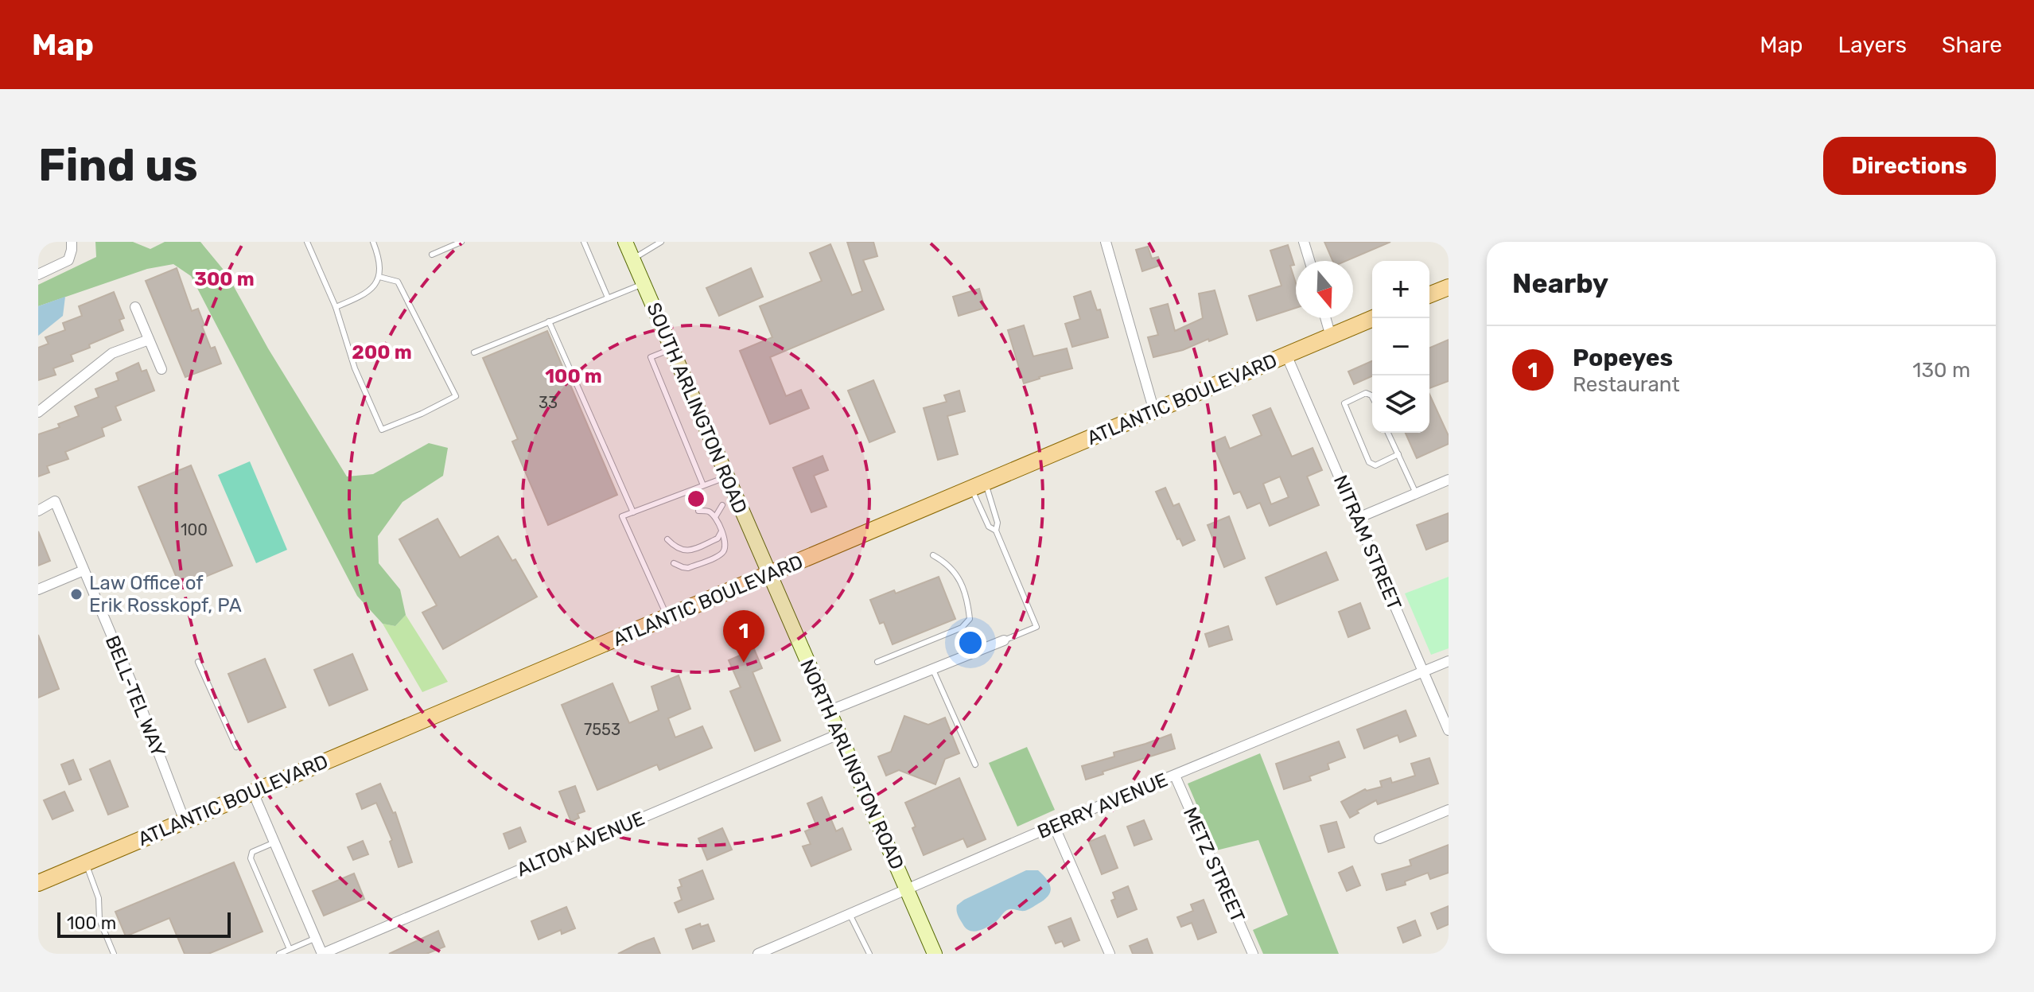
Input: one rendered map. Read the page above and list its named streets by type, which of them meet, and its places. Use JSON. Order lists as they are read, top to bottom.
{
  "streets": {
    "main road": ["ATLANTIC BOULEVARD", "SOUTH ARLINGTON ROAD", "NORTH ARLINGTON ROAD"],
    "street": [
      "NITRAM STREET",
      "BELL-TEL WAY",
      "BERRY AVENUE",
      "ALTON AVENUE",
      "METZ STREET"
    ]
  },
  "crossings": [
    ["ATLANTIC BOULEVARD", "SOUTH ARLINGTON ROAD"],
    ["ATLANTIC BOULEVARD", "NITRAM STREET"],
    ["ATLANTIC BOULEVARD", "BELL-TEL WAY"],
    ["ATLANTIC BOULEVARD", "NORTH ARLINGTON ROAD"],
    ["SOUTH ARLINGTON ROAD", "NORTH ARLINGTON ROAD"],
    ["NITRAM STREET", "BERRY AVENUE"],
    ["NORTH ARLINGTON ROAD", "BERRY AVENUE"],
    ["NORTH ARLINGTON ROAD", "ALTON AVENUE"],
    ["BERRY AVENUE", "METZ STREET"]
  ],
  "places": ["Law Office of Erik Rosskopf, PA"],
  "house_numbers": ["33", "100", "7553"],
  "scale_bar": "100 m",
  "north": "bottom",
  "page": {
    "header": "Map",
    "nav": ["Map", "Layers", "Share"],
    "buttons": "Directions",
    "title": "Find us",
    "heading": "Nearby",
    "map_buttons": ["+", "−"],
    "list": [
      {
        "mark": "1",
        "name": "Popeyes",
        "note": "Restaurant",
        "value": "130 m"
      }
    ],
    "pins": "1",
    "scale": "100 m"
  },
  "rings": ["300 m", "200 m", "100 m"]
}
